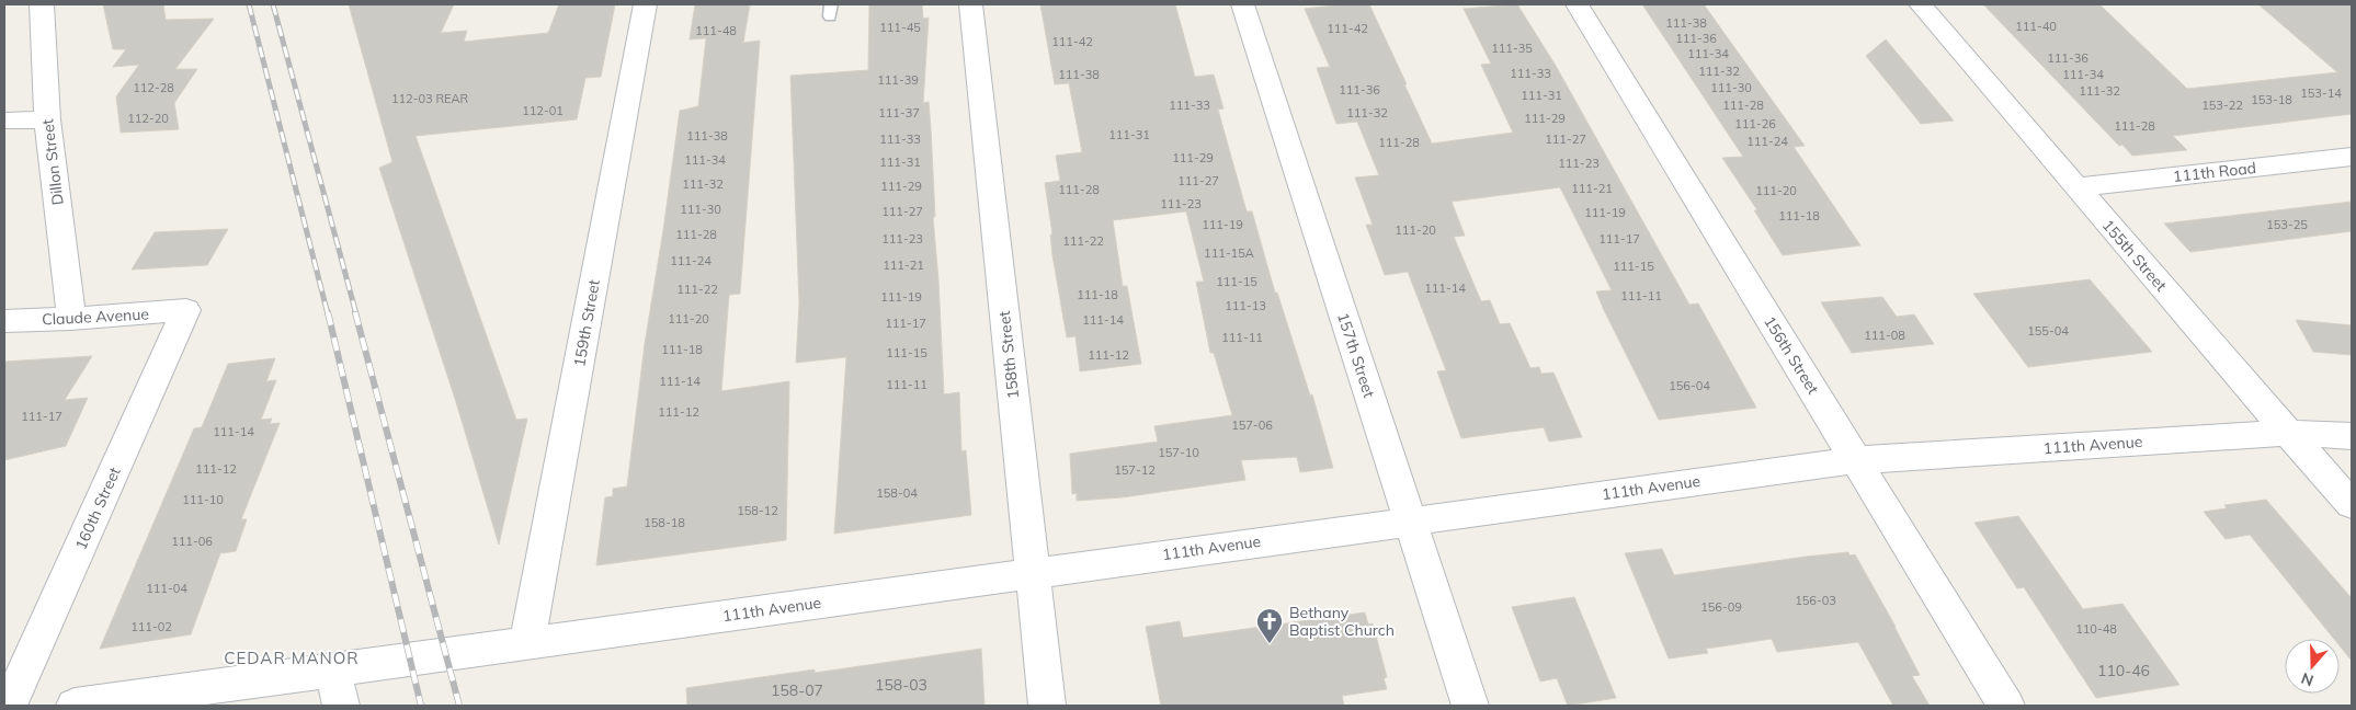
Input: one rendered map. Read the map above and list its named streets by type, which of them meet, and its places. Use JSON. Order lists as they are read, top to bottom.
{
  "streets": {
    "street": [
      "Dillon Street",
      "111th Road",
      "155th Street",
      "Claude Avenue",
      "159th Street",
      "158th Street",
      "157th Street",
      "156th Street",
      "111th Avenue",
      "160th Street"
    ]
  },
  "crossings": [
    ["Dillon Street", "Claude Avenue"],
    ["111th Road", "155th Street"],
    ["155th Street", "111th Avenue"],
    ["Claude Avenue", "160th Street"],
    ["159th Street", "111th Avenue"],
    ["158th Street", "111th Avenue"],
    ["157th Street", "111th Avenue"],
    ["156th Street", "111th Avenue"]
  ],
  "districts": ["CEDAR MANOR"],
  "places": {
    "church": ["Bethany Baptist Church"]
  },
  "house_numbers": [
    "111-38",
    "111-40",
    "111-45",
    "111-42",
    "111-48",
    "111-36",
    "111-42",
    "111-35",
    "111-34",
    "111-36",
    "111-32",
    "111-33",
    "111-38",
    "111-34",
    "111-39",
    "112-28",
    "111-30",
    "111-36",
    "111-32",
    "153-14",
    "111-31",
    "112-03 REAR",
    "153-18",
    "111-33",
    "111-28",
    "153-22",
    "112-01",
    "111-37",
    "111-32",
    "112-20",
    "111-29",
    "111-26",
    "111-28",
    "111-31",
    "111-38",
    "111-33",
    "111-27",
    "111-24",
    "111-28",
    "111-29",
    "111-34",
    "111-31",
    "111-23",
    "111-27",
    "111-32",
    "111-29",
    "111-21",
    "111-28",
    "111-20",
    "111-23",
    "111-30",
    "111-27",
    "111-19",
    "111-18",
    "111-19",
    "153-25",
    "111-20",
    "111-28",
    "111-23",
    "111-17",
    "111-22",
    "111-15A",
    "111-24",
    "111-21",
    "111-15",
    "111-15",
    "111-14",
    "111-22",
    "111-18",
    "111-11",
    "111-19",
    "111-13",
    "111-20",
    "111-14",
    "111-17",
    "155-04",
    "111-08",
    "111-11",
    "111-18",
    "111-15",
    "111-12",
    "111-14",
    "111-11",
    "156-04",
    "111-12",
    "111-17",
    "157-06",
    "111-14",
    "157-10",
    "111-12",
    "157-12",
    "158-04",
    "111-10",
    "158-12",
    "158-18",
    "111-06",
    "111-04",
    "156-03",
    "156-09",
    "111-02",
    "110-48",
    "110-46",
    "158-03",
    "158-07"
  ],
  "north": "bottom"
}
